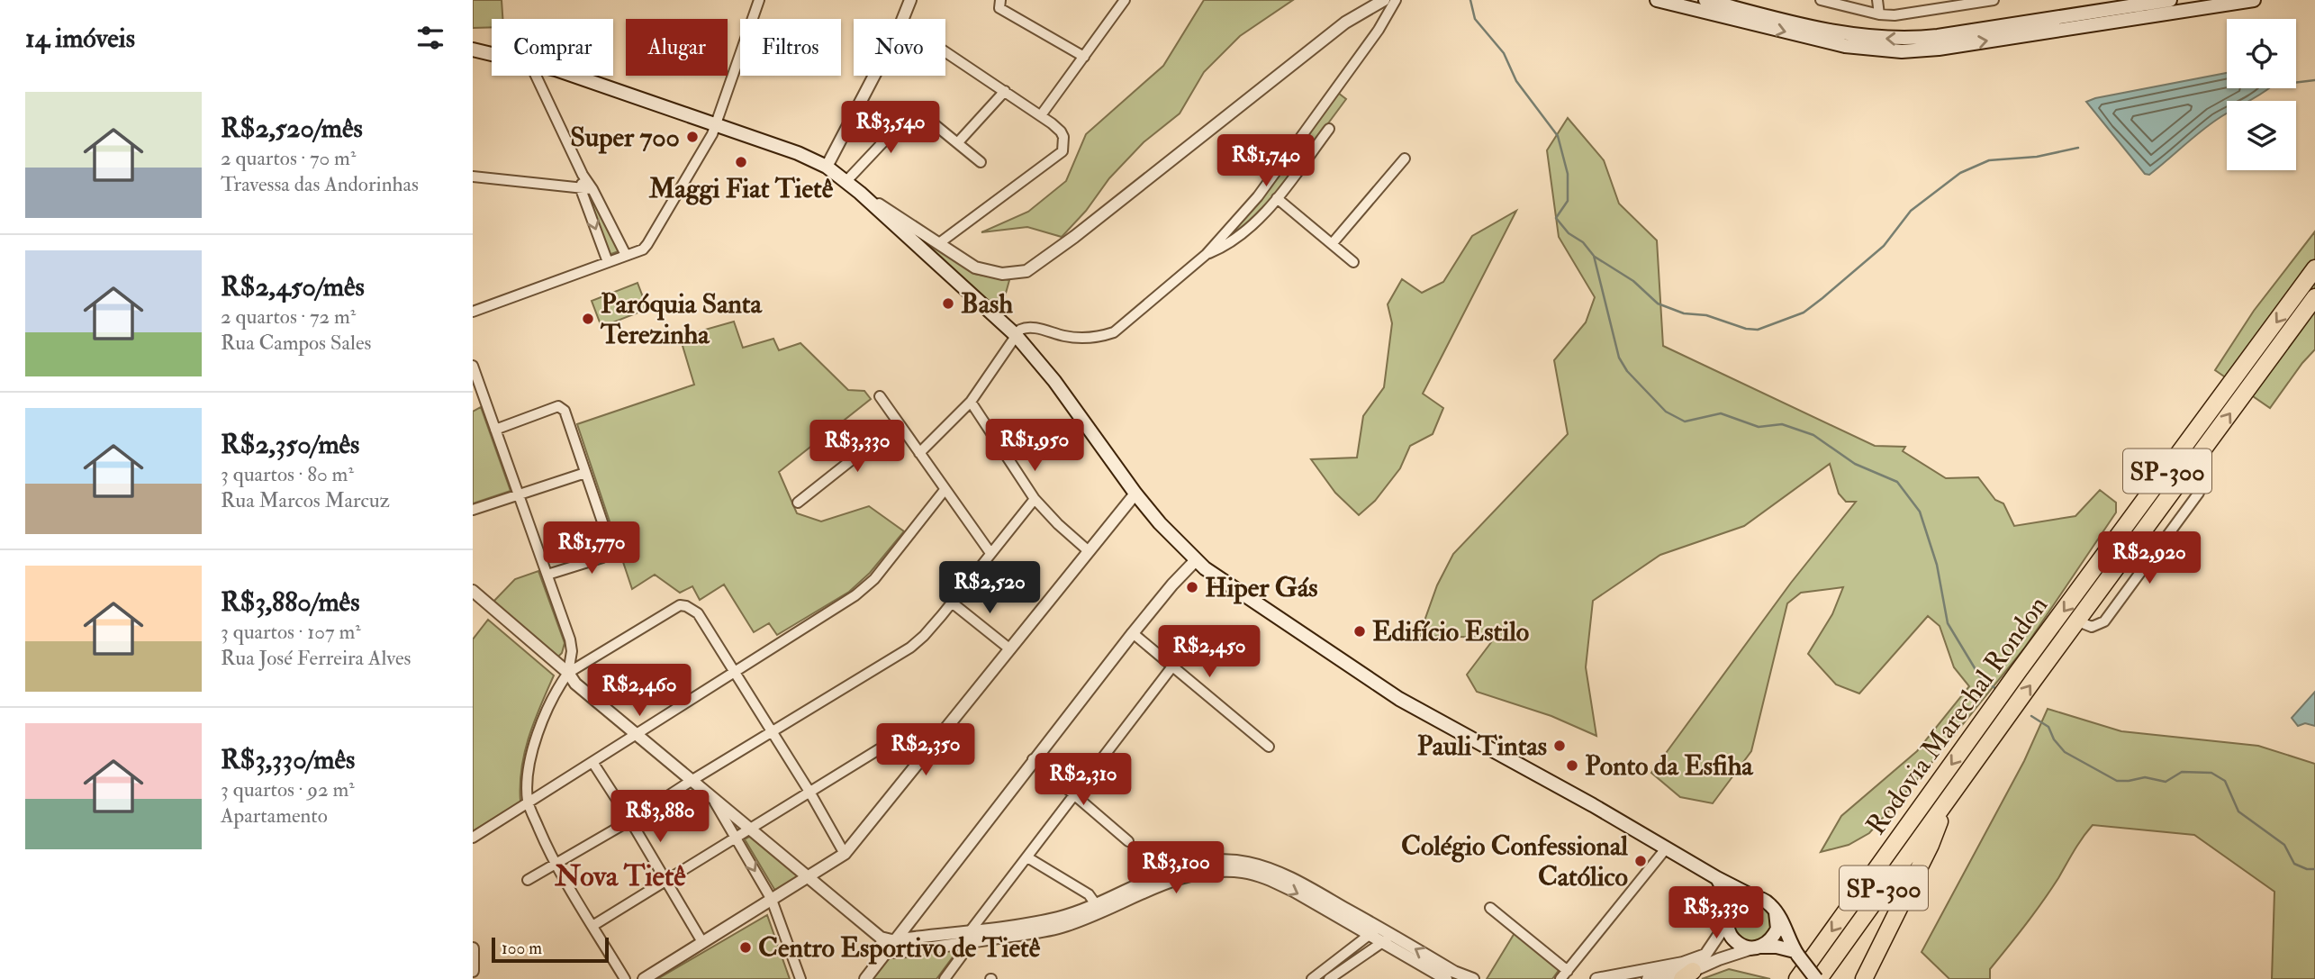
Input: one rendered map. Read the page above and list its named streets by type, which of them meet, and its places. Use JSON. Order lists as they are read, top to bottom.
{
  "streets": {
    "highway": ["SP-300", "Rodovia Marechal Rondon"]
  },
  "districts": ["Nova Tietê"],
  "places": [
    "Super 700",
    "Maggi Fiat Tietê",
    "Bash",
    "Paróquia Santa Terezinha",
    "Hiper Gás",
    "Edifício Estilo",
    "Pauli Tintas",
    "Ponto da Esfiha",
    "Colégio Confessional Católico",
    "Centro Esportivo de Tietê"
  ],
  "scale_bar": "100 m",
  "page": {
    "heading": "14 imóveis",
    "chip": [
      "Comprar",
      "Alugar",
      "Filtros",
      "Novo"
    ],
    "list": [
      {
        "name": "R$2,520/mês",
        "note": "2 quartos · 70 m² · Travessa das Andorinhas"
      },
      {
        "name": "R$2,450/mês",
        "note": "2 quartos · 72 m² · Rua Campos Sales"
      },
      {
        "name": "R$2,350/mês",
        "note": "3 quartos · 80 m² · Rua Marcos Marcuz"
      },
      {
        "name": "R$3,880/mês",
        "note": "3 quartos · 107 m² · Rua José Ferreira Alves"
      },
      {
        "name": "R$3,330/mês",
        "note": "3 quartos · 92 m² · Apartamento"
      }
    ],
    "price": [
      "R$3,540",
      "R$1,740",
      "R$1,950",
      "R$3,330",
      "R$1,770",
      "R$2,920",
      "R$2,520",
      "R$2,450",
      "R$2,460",
      "R$2,350",
      "R$2,310",
      "R$3,880",
      "R$3,100",
      "R$3,330"
    ],
    "scale": "100 m"
  }
}
